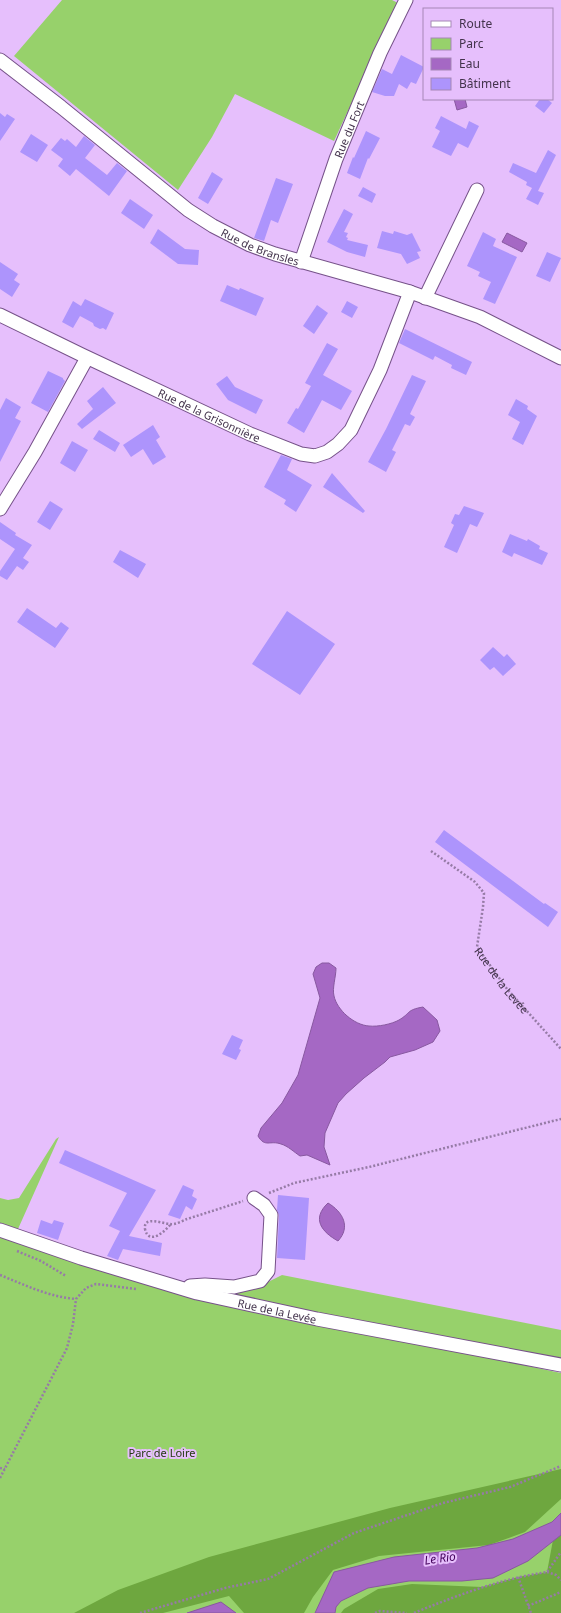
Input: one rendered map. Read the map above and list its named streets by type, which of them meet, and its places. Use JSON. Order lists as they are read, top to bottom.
{
  "streets": {
    "street": [
      "Rue du Fort",
      "Rue de Bransles",
      "Rue de la Grisonnière",
      "Rue de la Levée"
    ]
  },
  "crossings": [
    ["Rue du Fort", "Rue de Bransles"],
    ["Rue de Bransles", "Rue de la Grisonnière"]
  ],
  "water": ["Le Rio"],
  "parks": ["Parc de Loire"],
  "legend": [
    "Route",
    "Parc",
    "Eau",
    "Bâtiment"
  ]
}
